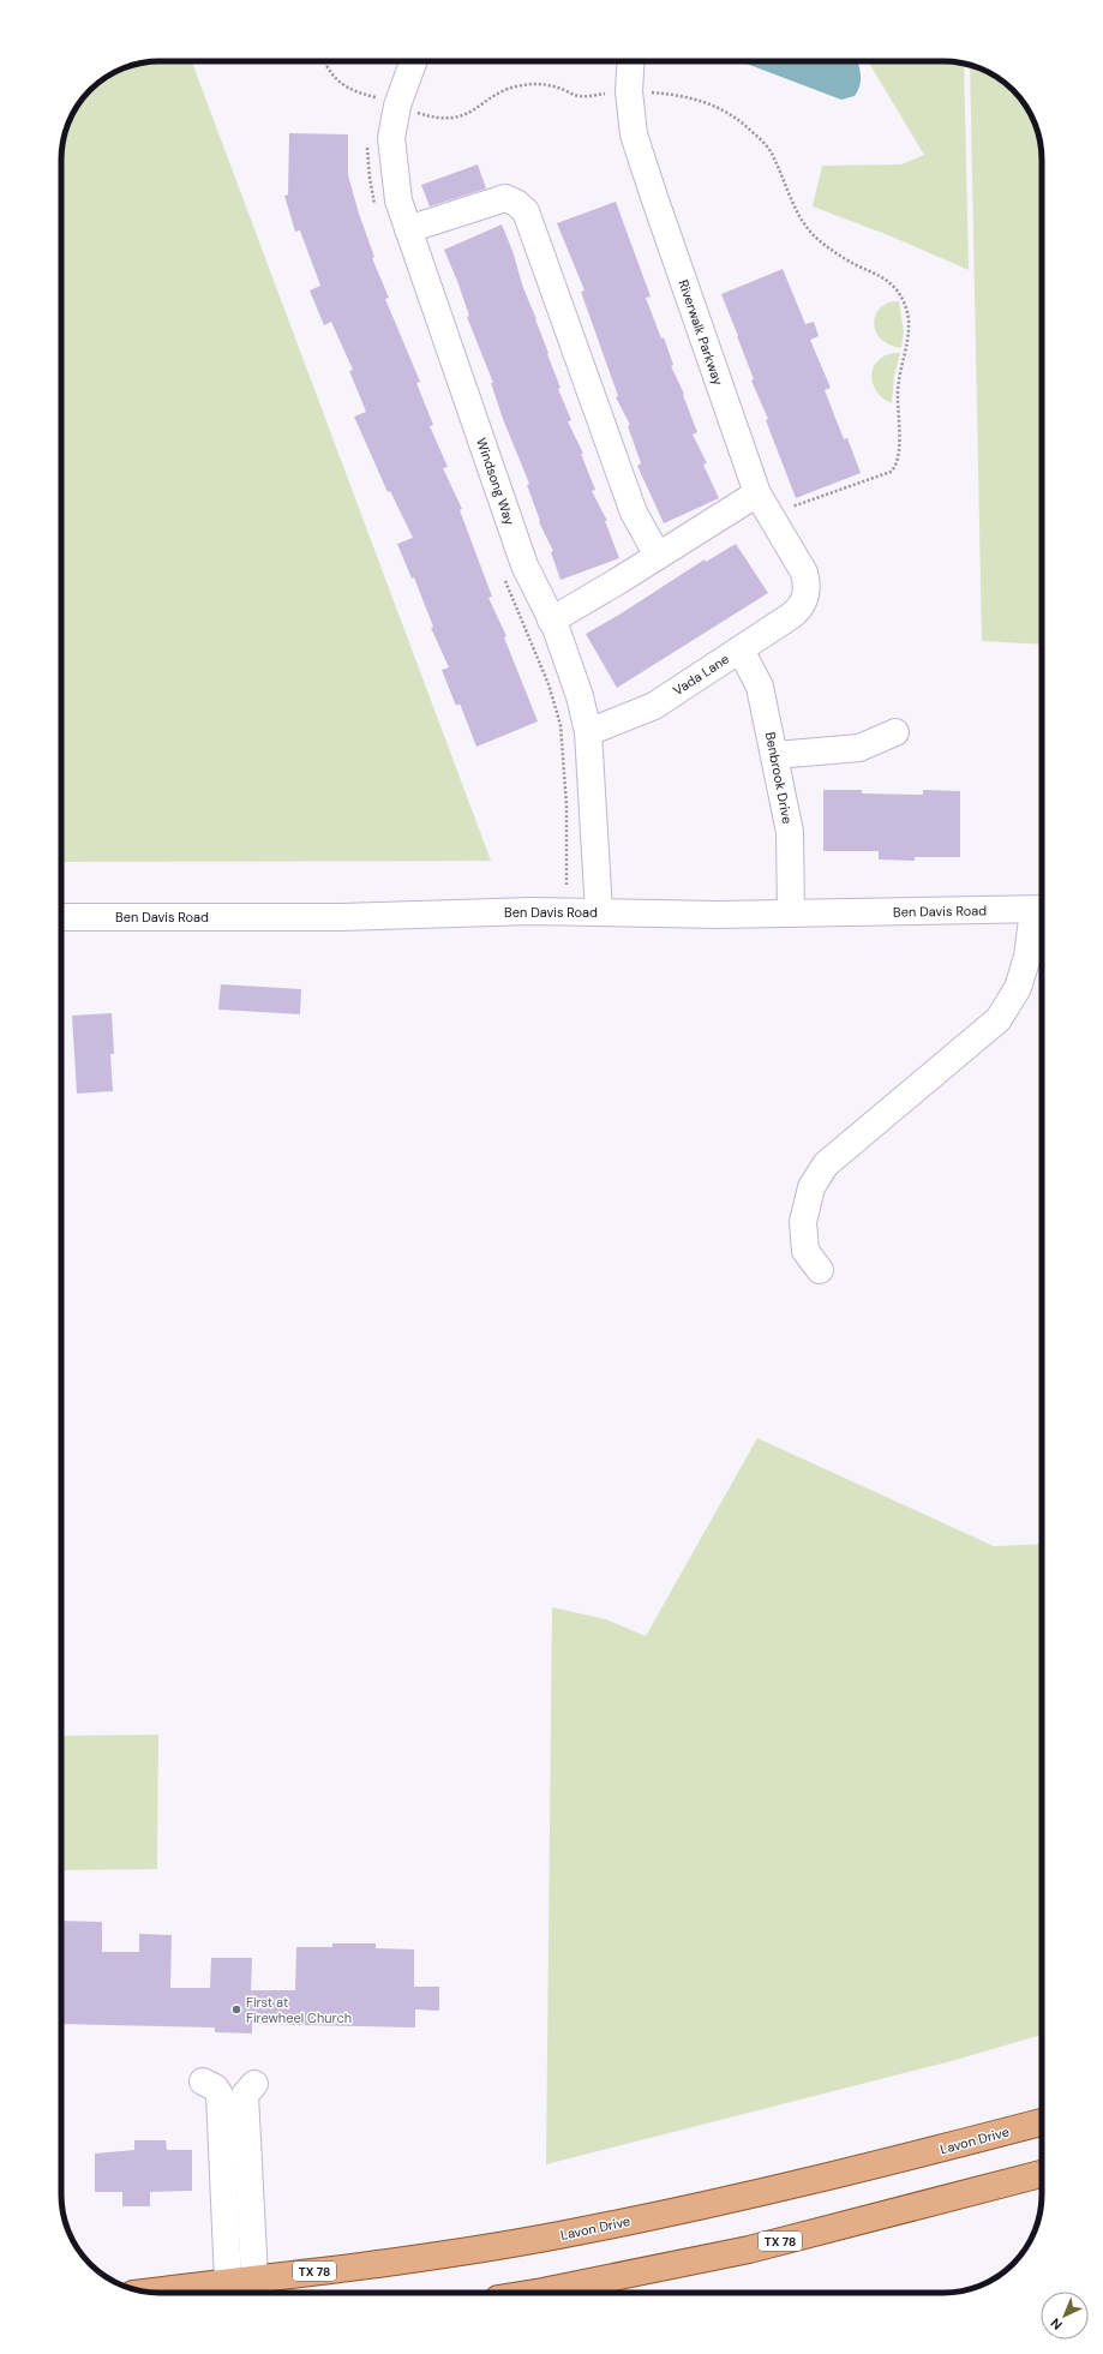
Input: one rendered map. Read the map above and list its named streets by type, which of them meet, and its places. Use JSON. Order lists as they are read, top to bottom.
{
  "streets": {
    "main road": ["Lavon Drive", "TX 78"],
    "street": [
      "Riverwalk Parkway",
      "Windsong Way",
      "Vada Lane",
      "Benbrook Drive",
      "Ben Davis Road"
    ]
  },
  "crossings": [
    ["Riverwalk Parkway", "Vada Lane"],
    ["Windsong Way", "Vada Lane"],
    ["Windsong Way", "Ben Davis Road"],
    ["Vada Lane", "Benbrook Drive"],
    ["Benbrook Drive", "Ben Davis Road"]
  ],
  "places": ["First at Firewheel Church"],
  "north": "bottom left"
}
